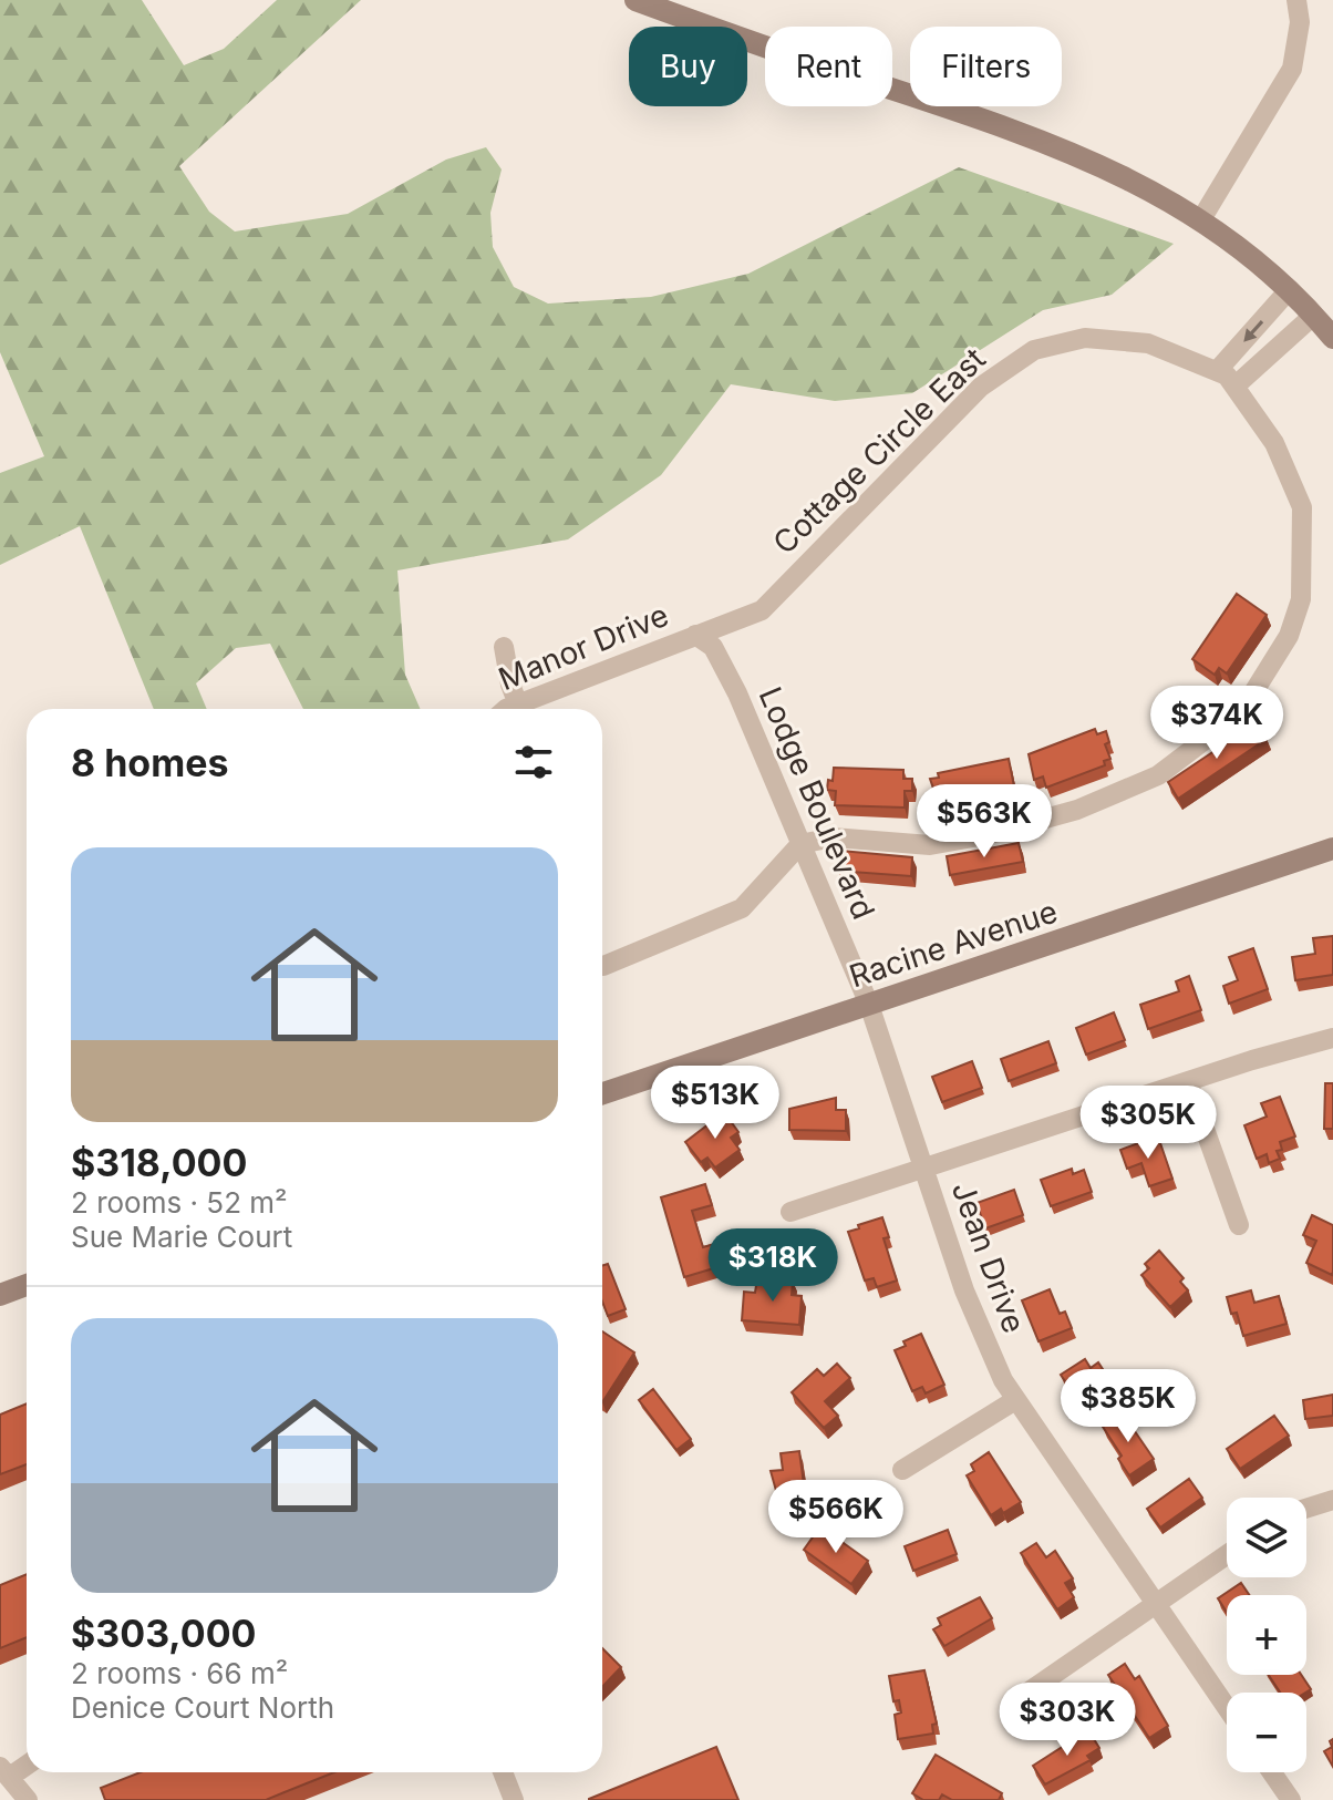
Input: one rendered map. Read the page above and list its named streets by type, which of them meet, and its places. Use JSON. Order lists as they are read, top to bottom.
{
  "streets": {
    "main road": ["Racine Avenue"],
    "street": [
      "Cottage Circle East",
      "Manor Drive",
      "Lodge Boulevard",
      "Jean Drive"
    ]
  },
  "crossings": [
    ["Cottage Circle East", "Manor Drive"],
    ["Cottage Circle East", "Lodge Boulevard"],
    ["Manor Drive", "Lodge Boulevard"],
    ["Lodge Boulevard", "Racine Avenue"],
    ["Lodge Boulevard", "Jean Drive"],
    ["Racine Avenue", "Jean Drive"]
  ],
  "page": {
    "chip": ["Buy", "Rent", "Filters"],
    "price": [
      "$374K",
      "$563K",
      "$513K",
      "$305K",
      "$318K",
      "$385K",
      "$566K",
      "$303K"
    ],
    "heading": "8 homes",
    "list": [
      {
        "name": "$318,000",
        "note": "2 rooms · 52 m² · Sue Marie Court"
      },
      {
        "name": "$303,000",
        "note": "2 rooms · 66 m² · Denice Court North"
      }
    ],
    "map_buttons": ["+", "−"]
  }
}
